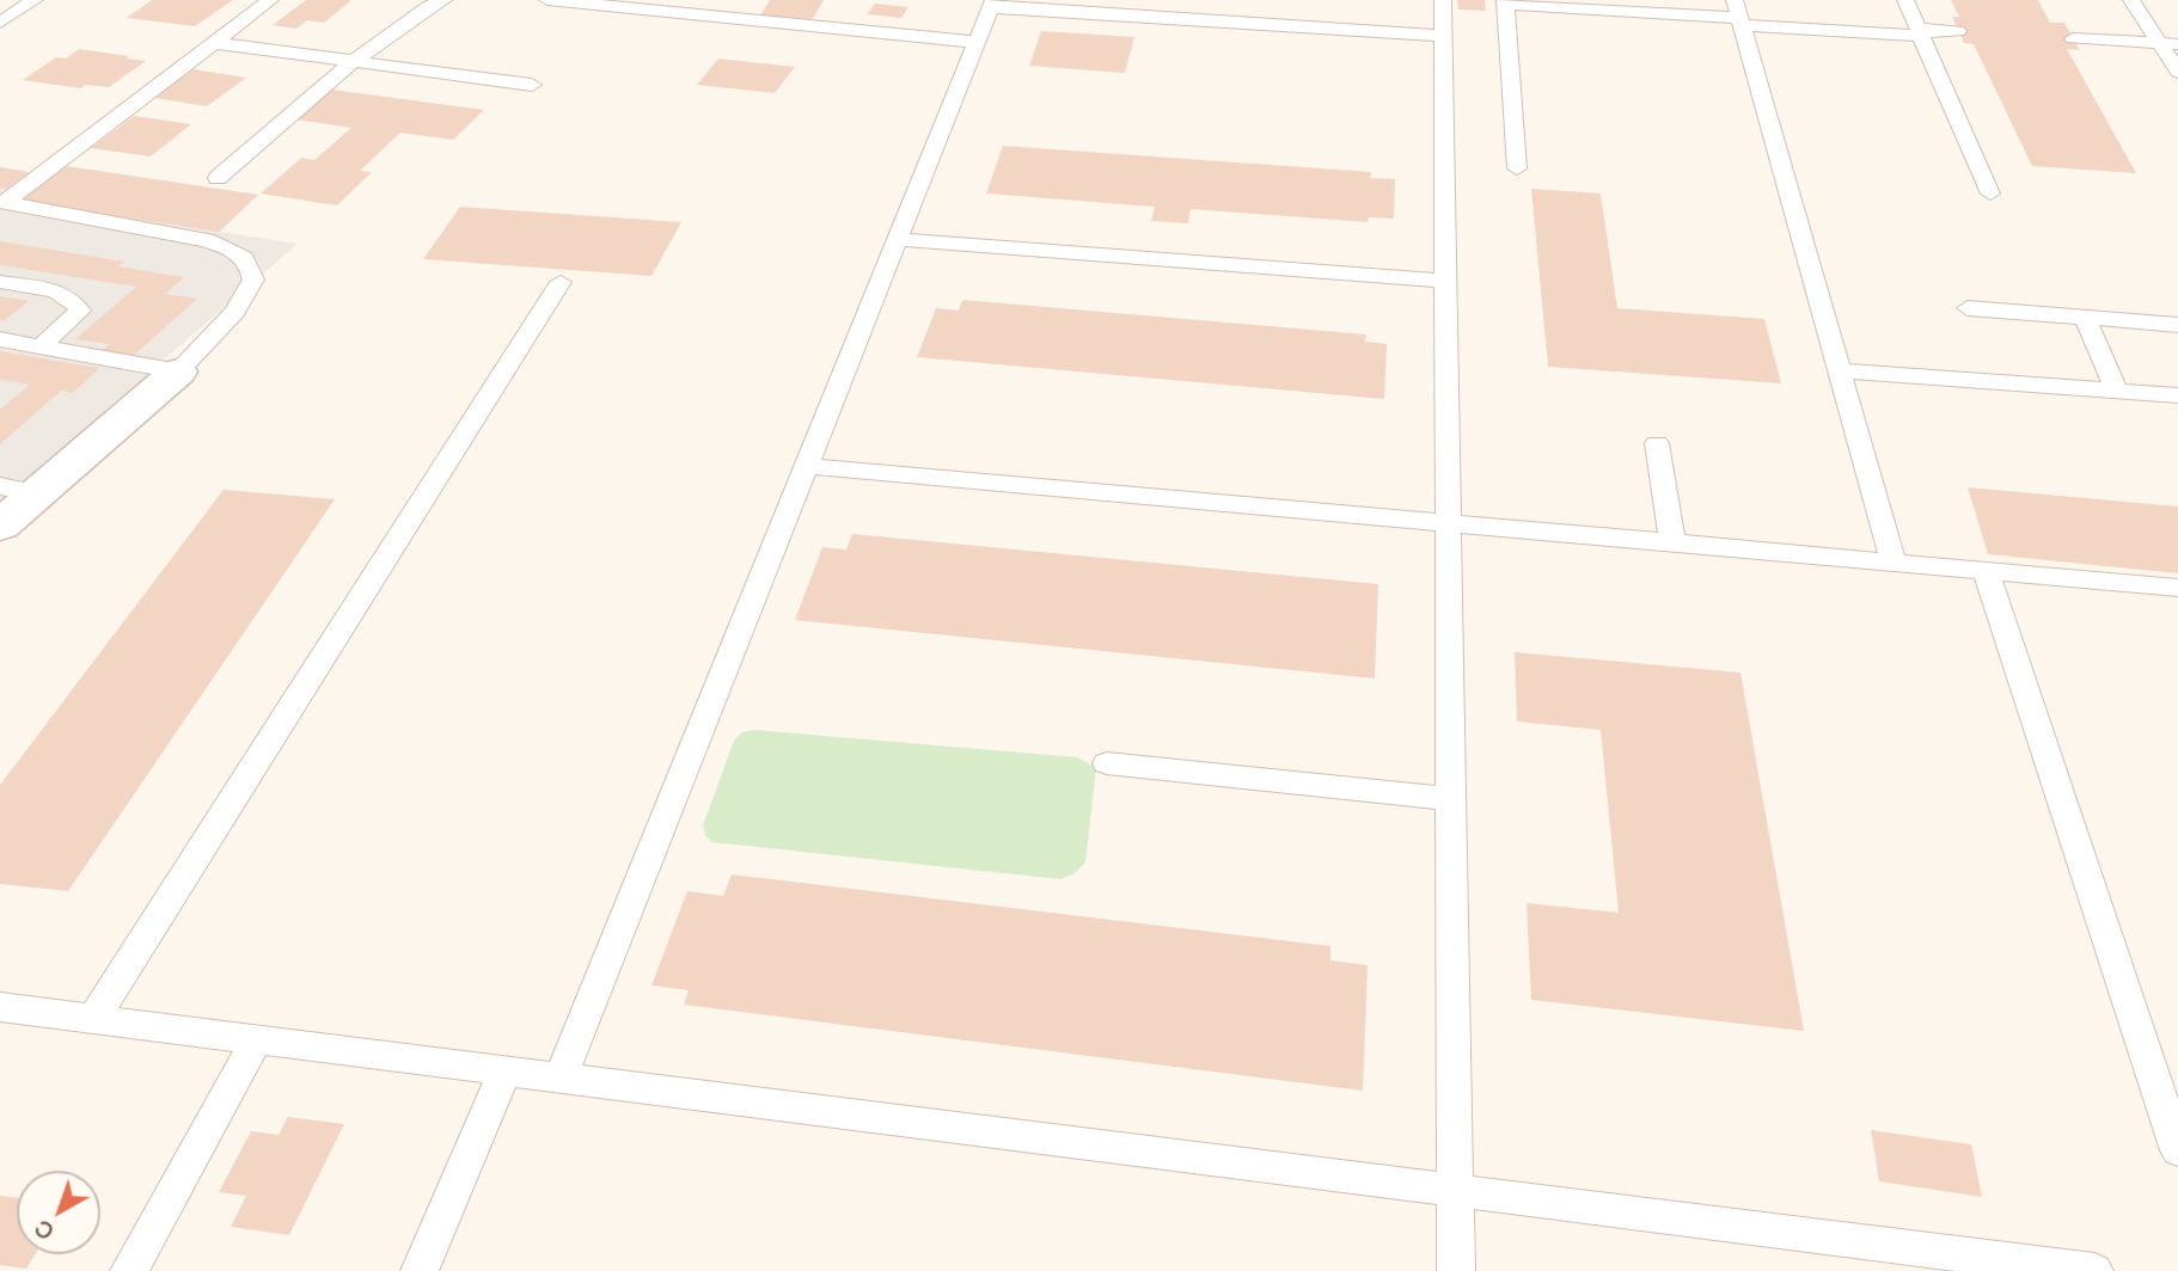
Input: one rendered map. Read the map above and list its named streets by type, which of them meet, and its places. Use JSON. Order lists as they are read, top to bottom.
{
  "north": "bottom left"
}
